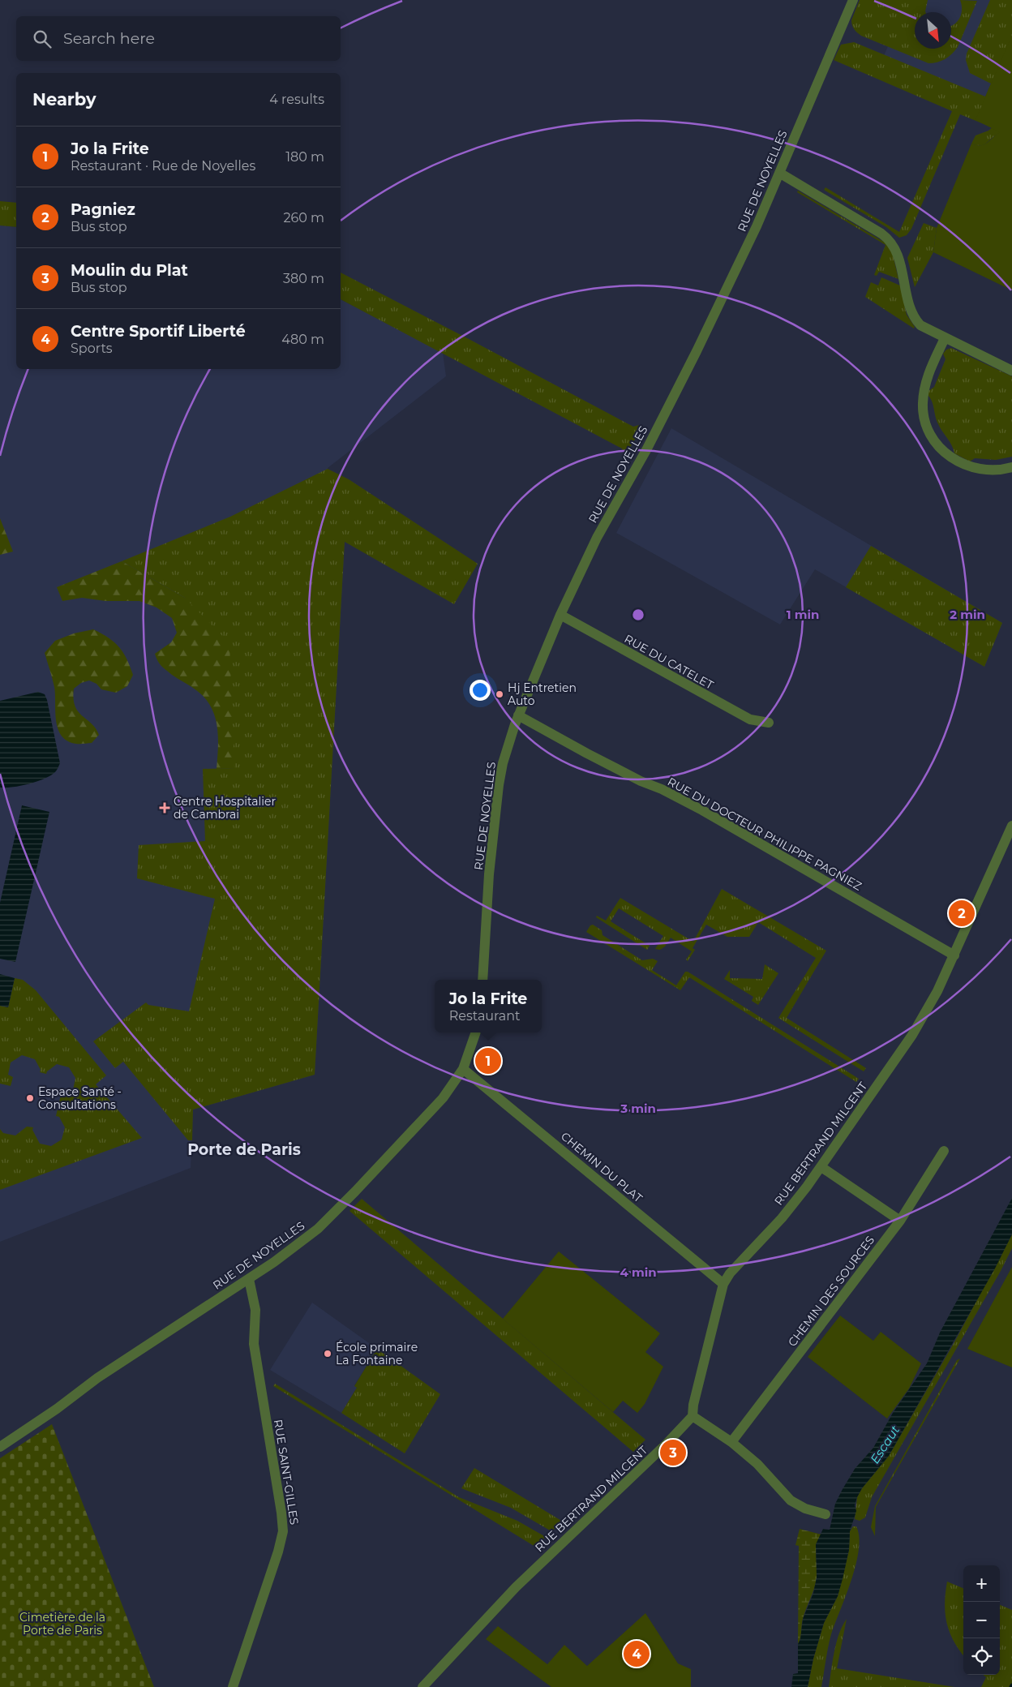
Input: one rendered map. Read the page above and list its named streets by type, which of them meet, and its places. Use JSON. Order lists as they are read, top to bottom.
{
  "streets": {
    "street": [
      "RUE DE NOYELLES",
      "RUE DU CATELET",
      "RUE DU DOCTEUR PHILIPPE PAGNIEZ",
      "RUE BERTRAND MILCENT",
      "CHEMIN DU PLAT",
      "CHEMIN DES SOURCES",
      "RUE SAINT-GILLES"
    ]
  },
  "crossings": [
    ["RUE DE NOYELLES", "RUE DU CATELET"],
    ["RUE DE NOYELLES", "RUE DU DOCTEUR PHILIPPE PAGNIEZ"],
    ["RUE DE NOYELLES", "CHEMIN DU PLAT"],
    ["RUE DE NOYELLES", "RUE SAINT-GILLES"],
    ["RUE DU DOCTEUR PHILIPPE PAGNIEZ", "RUE BERTRAND MILCENT"],
    ["RUE BERTRAND MILCENT", "CHEMIN DU PLAT"]
  ],
  "districts": ["Porte de Paris"],
  "water": ["Escaut"],
  "parks": ["Cimetière de la Porte de Paris"],
  "places": {
    "other": ["Hj Entretien Auto", "Espace Santé - Consultations", "École primaire La Fontaine"],
    "health": ["Centre Hospitalier de Cambrai"]
  },
  "north": "bottom right",
  "page": {
    "search": "Search here",
    "heading": ["Nearby", "4 results"],
    "list": [
      {
        "mark": "1",
        "name": "Jo la Frite",
        "note": "Restaurant · Rue de Noyelles",
        "value": "180 m"
      },
      {
        "mark": "2",
        "name": "Pagniez",
        "note": "Bus stop",
        "value": "260 m"
      },
      {
        "mark": "3",
        "name": "Moulin du Plat",
        "note": "Bus stop",
        "value": "380 m"
      },
      {
        "mark": "4",
        "name": "Centre Sportif Liberté",
        "note": "Sports",
        "value": "480 m"
      }
    ],
    "pins": [
      "2",
      "1",
      "3",
      "4"
    ],
    "popup": ["Jo la Frite", "Restaurant"],
    "map_buttons": ["+", "−"]
  },
  "rings": [
    "1 min",
    "2 min",
    "3 min",
    "4 min"
  ]
}
